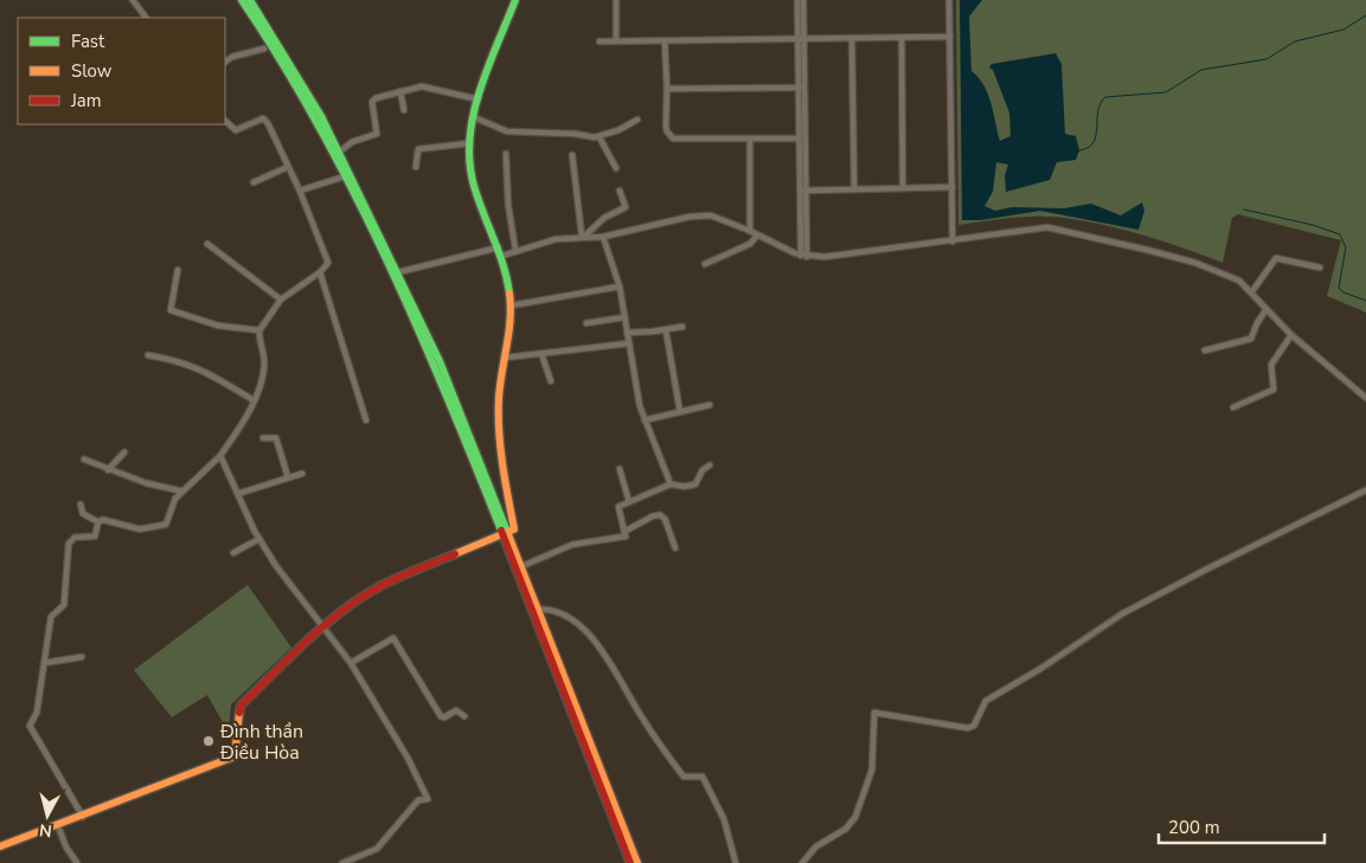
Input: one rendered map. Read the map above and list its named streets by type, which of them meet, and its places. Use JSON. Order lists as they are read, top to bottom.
{
  "places": ["Đình thần Điều Hòa"],
  "legend": ["Fast", "Slow", "Jam"],
  "scale_bar": "200 m",
  "north": "bottom"
}
